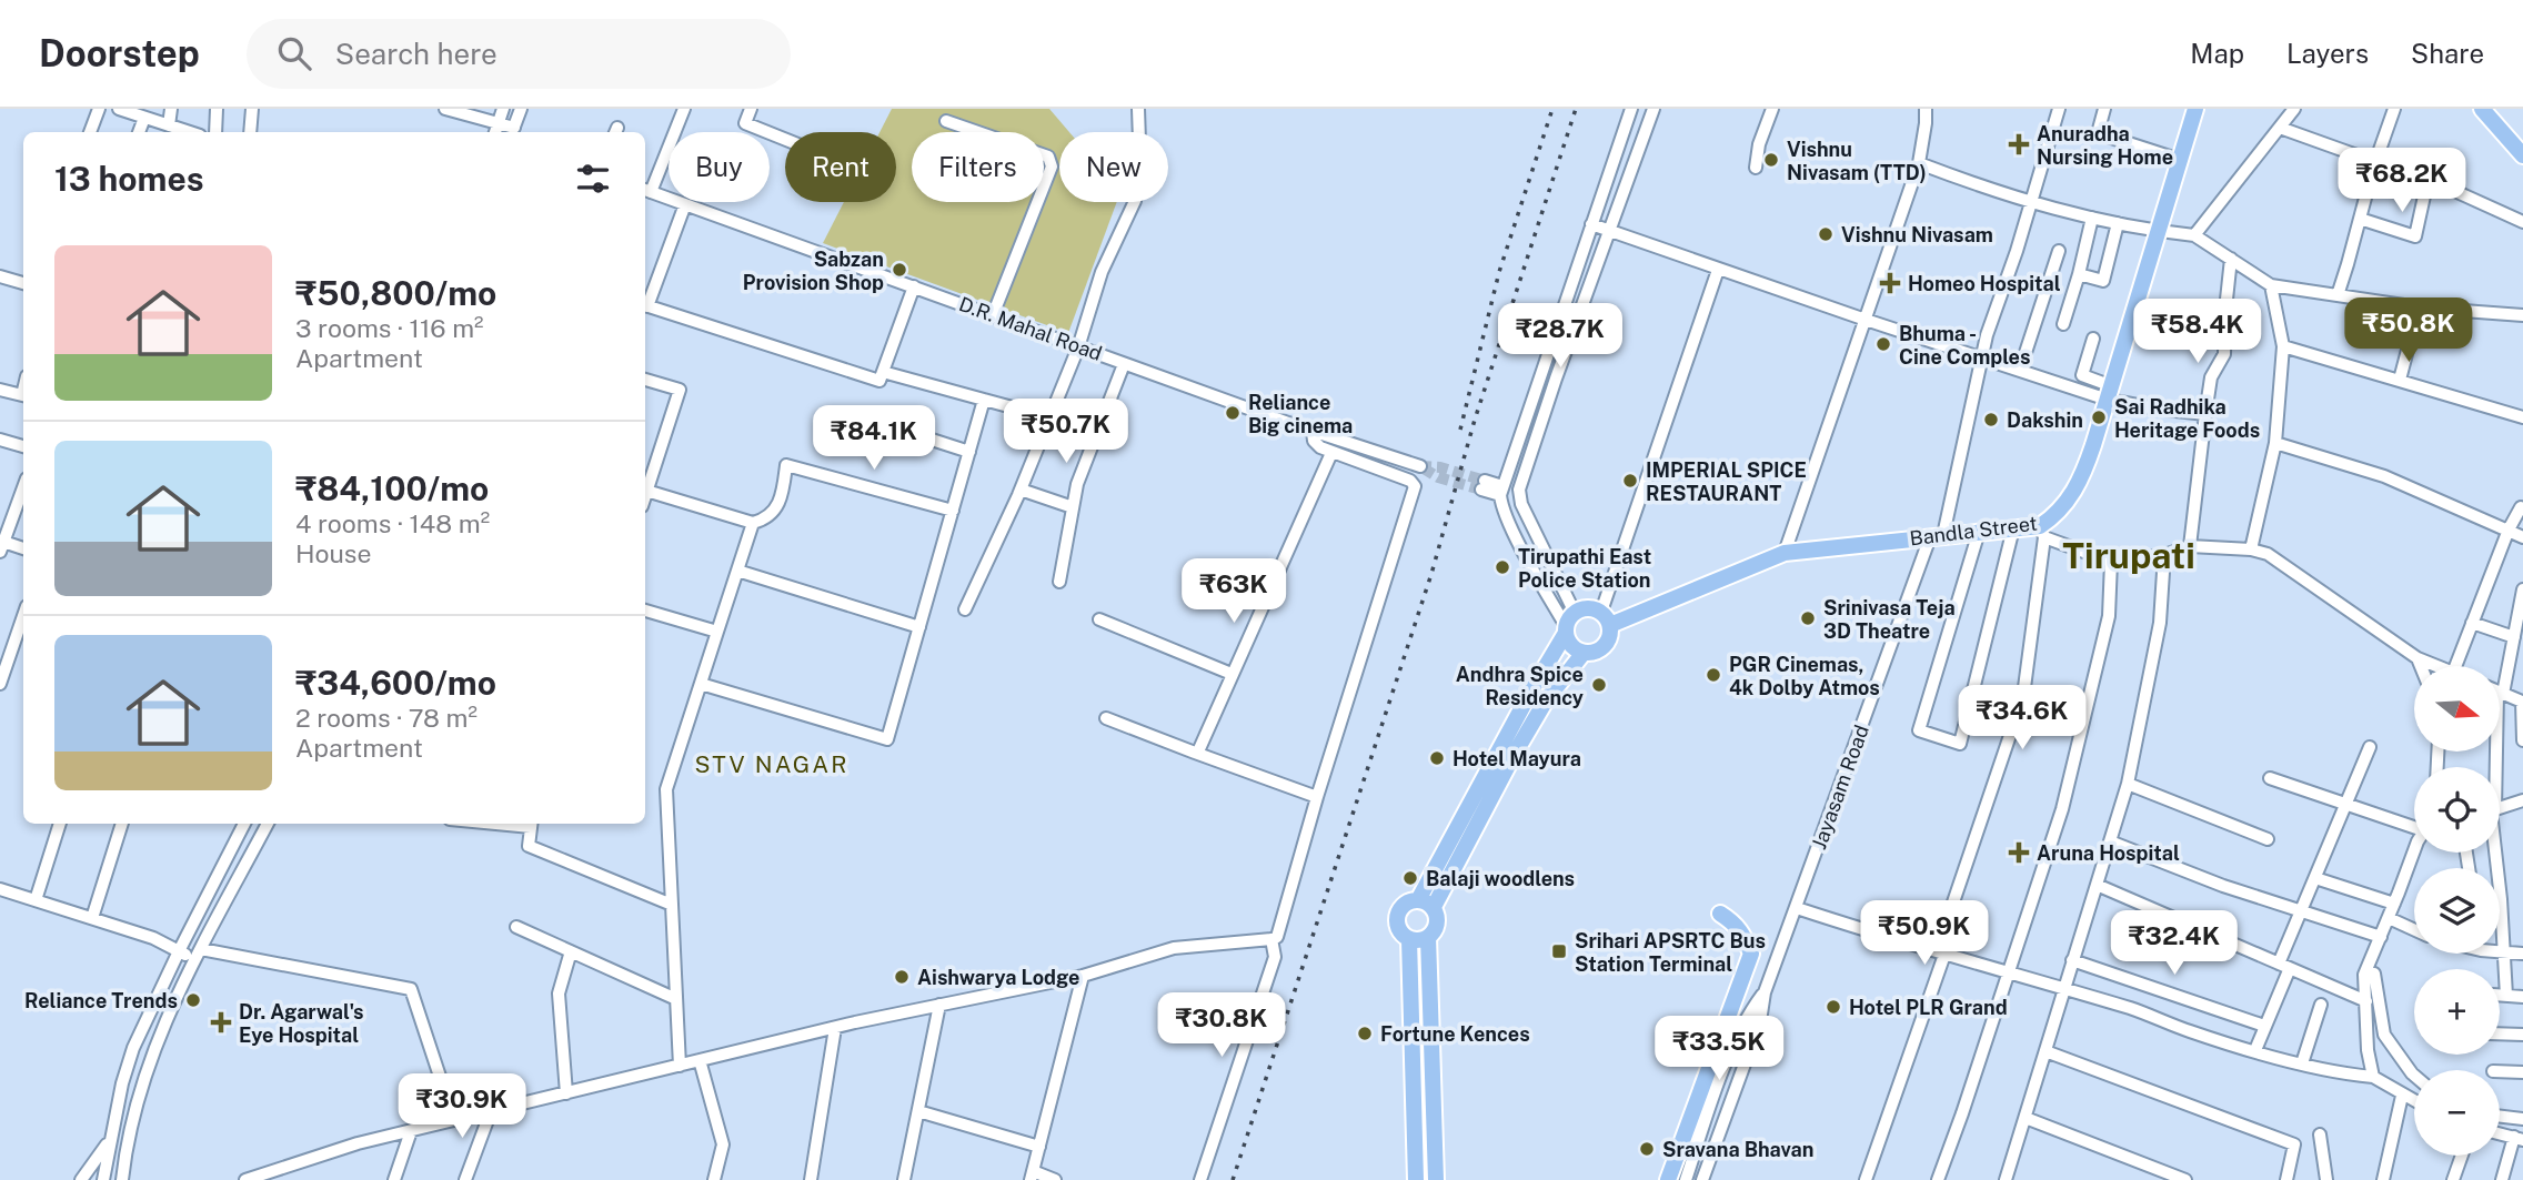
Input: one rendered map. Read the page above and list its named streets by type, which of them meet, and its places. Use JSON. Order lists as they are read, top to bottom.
{
  "streets": {
    "main road": ["Bandla Street"],
    "street": ["D.R. Mahal Road", "Jayasam Road"]
  },
  "crossings": [
    ["Bandla Street", "Jayasam Road"]
  ],
  "districts": ["Tirupati", "STV NAGAR"],
  "places": {
    "health": [
      "Anuradha Nursing Home",
      "Homeo Hospital",
      "Aruna Hospital",
      "Dr. Agarwal's Eye Hospital"
    ],
    "other": [
      "Vishnu Nivasam (TTD)",
      "Vishnu Nivasam",
      "Sabzan Provision Shop",
      "Bhuma - Cine Comples",
      "Reliance Big cinema",
      "Sai Radhika Heritage Foods",
      "Dakshin",
      "IMPERIAL SPICE RESTAURANT",
      "Tirupathi East Police Station",
      "Srinivasa Teja 3D Theatre",
      "PGR Cinemas, 4k Dolby Atmos",
      "Andhra Spice Residency",
      "Hotel Mayura",
      "Balaji woodlens",
      "Aishwarya Lodge",
      "Reliance Trends",
      "Hotel PLR Grand",
      "Fortune Kences",
      "Sravana Bhavan"
    ],
    "transit": ["Srihari APSRTC Bus Station Terminal"]
  },
  "north": "right",
  "page": {
    "header": "Doorstep",
    "search": "Search here",
    "nav": ["Map", "Layers", "Share"],
    "chip": [
      "Buy",
      "Rent",
      "Filters",
      "New"
    ],
    "heading": "13 homes",
    "price": [
      "₹68.2K",
      "₹50.8K",
      "₹58.4K",
      "₹28.7K",
      "₹50.7K",
      "₹84.1K",
      "₹63K",
      "₹34.6K",
      "₹50.9K",
      "₹32.4K",
      "₹30.8K",
      "₹33.5K",
      "₹30.9K"
    ],
    "list": [
      {
        "name": "₹50,800/mo",
        "note": "3 rooms · 116 m² · Apartment"
      },
      {
        "name": "₹84,100/mo",
        "note": "4 rooms · 148 m² · House"
      },
      {
        "name": "₹34,600/mo",
        "note": "2 rooms · 78 m² · Apartment"
      }
    ],
    "map_buttons": ["+", "−"]
  }
}
